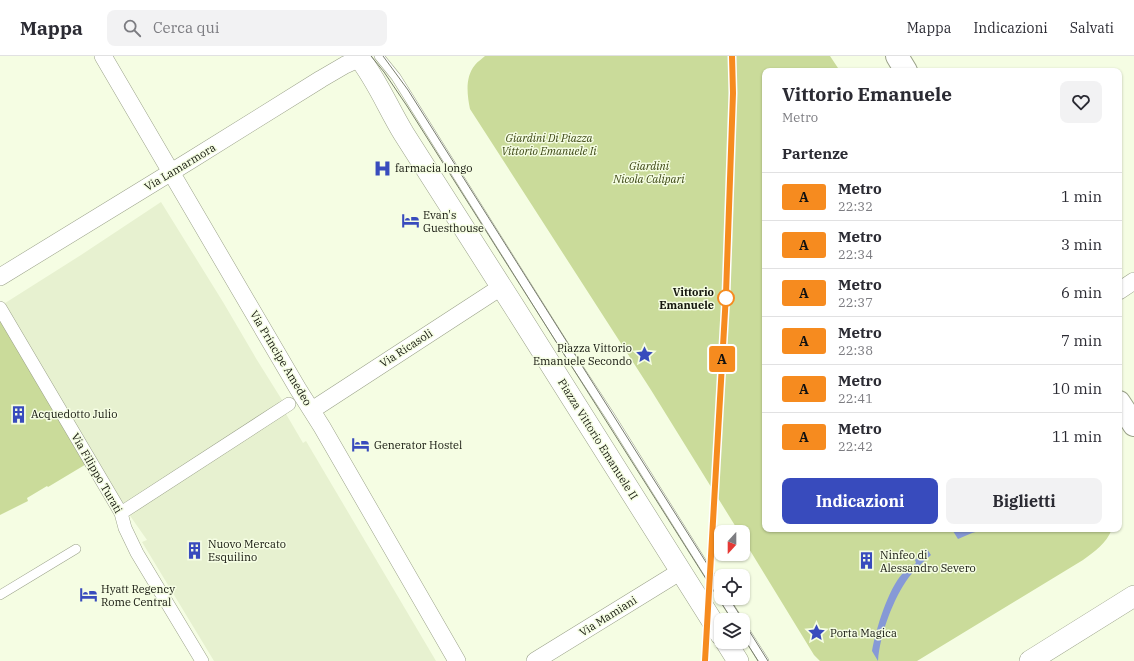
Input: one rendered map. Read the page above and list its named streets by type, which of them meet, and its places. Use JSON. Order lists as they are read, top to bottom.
{
  "streets": {
    "street": [
      "Via Lamarmora",
      "Via Ricasoli",
      "Via Principe Amedeo",
      "Piazza Vittorio Emanuele II",
      "Via Filippo Turati",
      "Via Mamiani"
    ]
  },
  "crossings": [
    ["Via Lamarmora", "Via Principe Amedeo"],
    ["Via Ricasoli", "Via Principe Amedeo"],
    ["Via Ricasoli", "Piazza Vittorio Emanuele II"],
    ["Piazza Vittorio Emanuele II", "Via Mamiani"]
  ],
  "parks": ["Giardini Di Piazza Vittorio Emanuele Ii", "Giardini Nicola Calipari"],
  "places": {
    "hospital": ["farmacia longo"],
    "hotel": ["Evan's Guesthouse", "Generator Hostel", "Hyatt Regency Rome Central"],
    "other": ["Vittorio Emanuele"],
    "place": ["Piazza Vittorio Emanuele Secondo", "Porta Magica"],
    "building": ["Acquedotto Julio", "Nuovo Mercato Esquilino", "Ninfeo di Alessandro Severo"]
  },
  "lines": ["metro line A"],
  "north": "bottom",
  "page": {
    "header": "Mappa",
    "search": "Cerca qui",
    "nav": ["Mappa", "Indicazioni", "Salvati"],
    "on_map": "A",
    "heading": [
      ["Vittorio Emanuele", "Metro"],
      "Partenze"
    ],
    "list": [
      {
        "mark": "A",
        "name": "Metro",
        "note": "22:32",
        "value": "1 min"
      },
      {
        "mark": "A",
        "name": "Metro",
        "note": "22:34",
        "value": "3 min"
      },
      {
        "mark": "A",
        "name": "Metro",
        "note": "22:37",
        "value": "6 min"
      },
      {
        "mark": "A",
        "name": "Metro",
        "note": "22:38",
        "value": "7 min"
      },
      {
        "mark": "A",
        "name": "Metro",
        "note": "22:41",
        "value": "10 min"
      },
      {
        "mark": "A",
        "name": "Metro",
        "note": "22:42",
        "value": "11 min"
      }
    ],
    "buttons": ["Indicazioni", "Biglietti"]
  }
}
